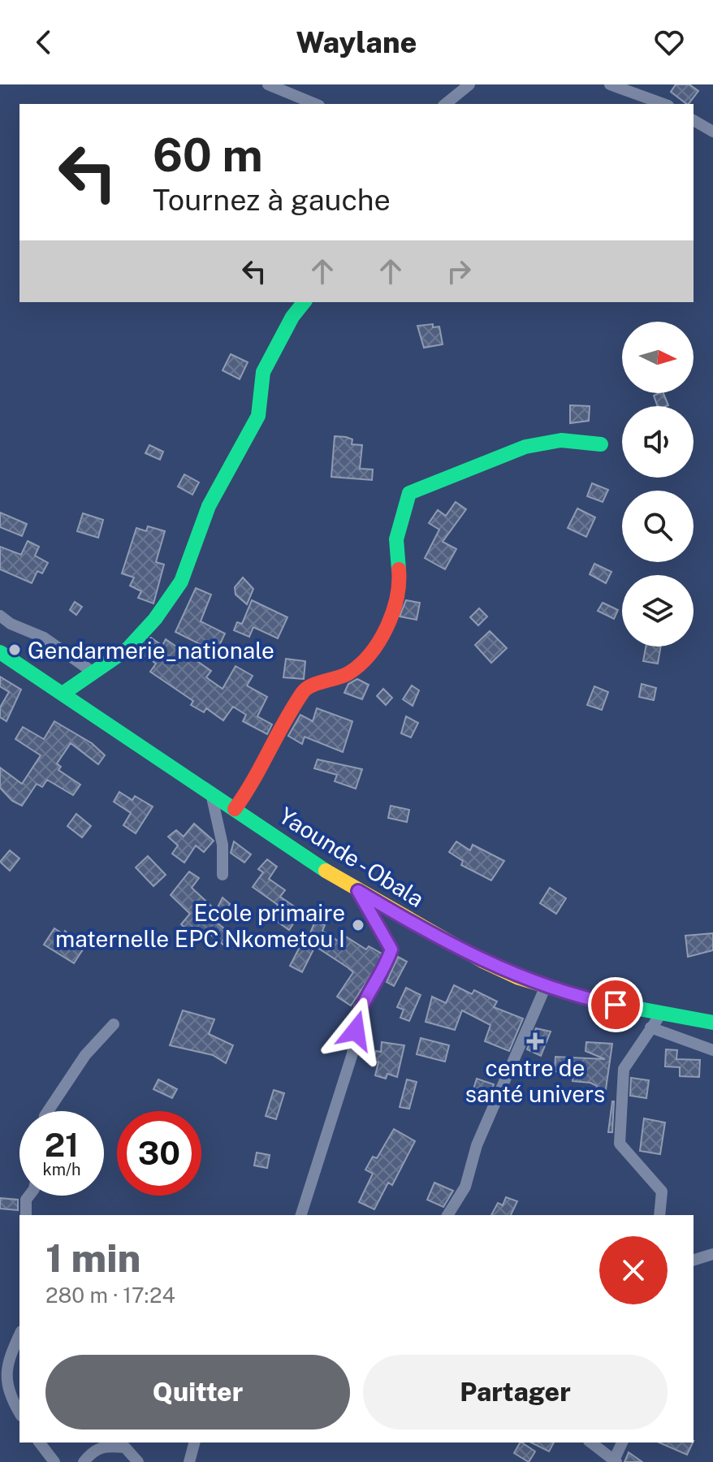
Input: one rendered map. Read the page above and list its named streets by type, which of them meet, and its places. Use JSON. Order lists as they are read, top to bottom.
{
  "streets": {
    "main road": ["Yaounde - Obala"]
  },
  "places": {
    "other": ["Gendarmerie_nationale", "Ecole primaire maternelle EPC Nkometou I"],
    "health": ["centre de santé univers"]
  },
  "north": "right",
  "page": {
    "header": "Waylane",
    "turn": ["60 m", "Tournez à gauche"],
    "speed": "21 km/h",
    "limit": "30",
    "heading": ["1 min", "280 m · 17:24"],
    "buttons": ["Quitter", "Partager"]
  }
}
